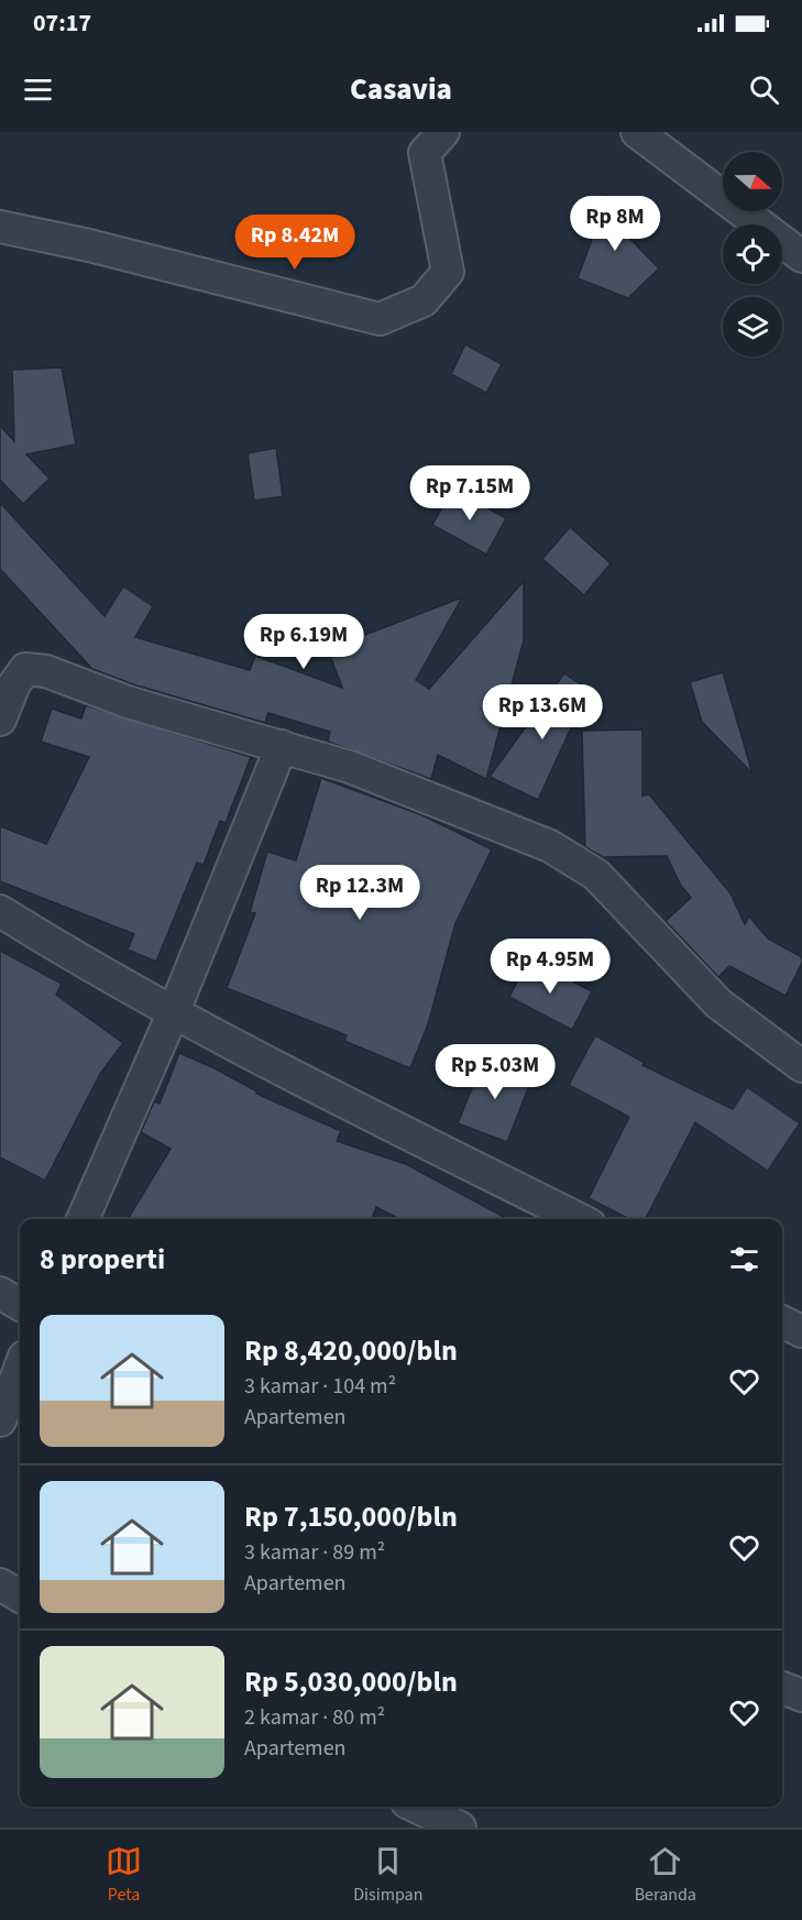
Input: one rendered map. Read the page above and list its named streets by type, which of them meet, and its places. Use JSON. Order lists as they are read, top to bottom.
{
  "north": "right",
  "page": {
    "status": "07:17",
    "header": "Casavia",
    "price": [
      "Rp 8M",
      "Rp 8.42M",
      "Rp 7.15M",
      "Rp 6.19M",
      "Rp 13.6M",
      "Rp 12.3M",
      "Rp 4.95M",
      "Rp 5.03M"
    ],
    "heading": "8 properti",
    "list": [
      {
        "name": "Rp 8,420,000/bln",
        "note": "3 kamar · 104 m² · Apartemen"
      },
      {
        "name": "Rp 7,150,000/bln",
        "note": "3 kamar · 89 m² · Apartemen"
      },
      {
        "name": "Rp 5,030,000/bln",
        "note": "2 kamar · 80 m² · Apartemen"
      }
    ],
    "tabs": ["Peta", "Disimpan", "Beranda"]
  }
}
